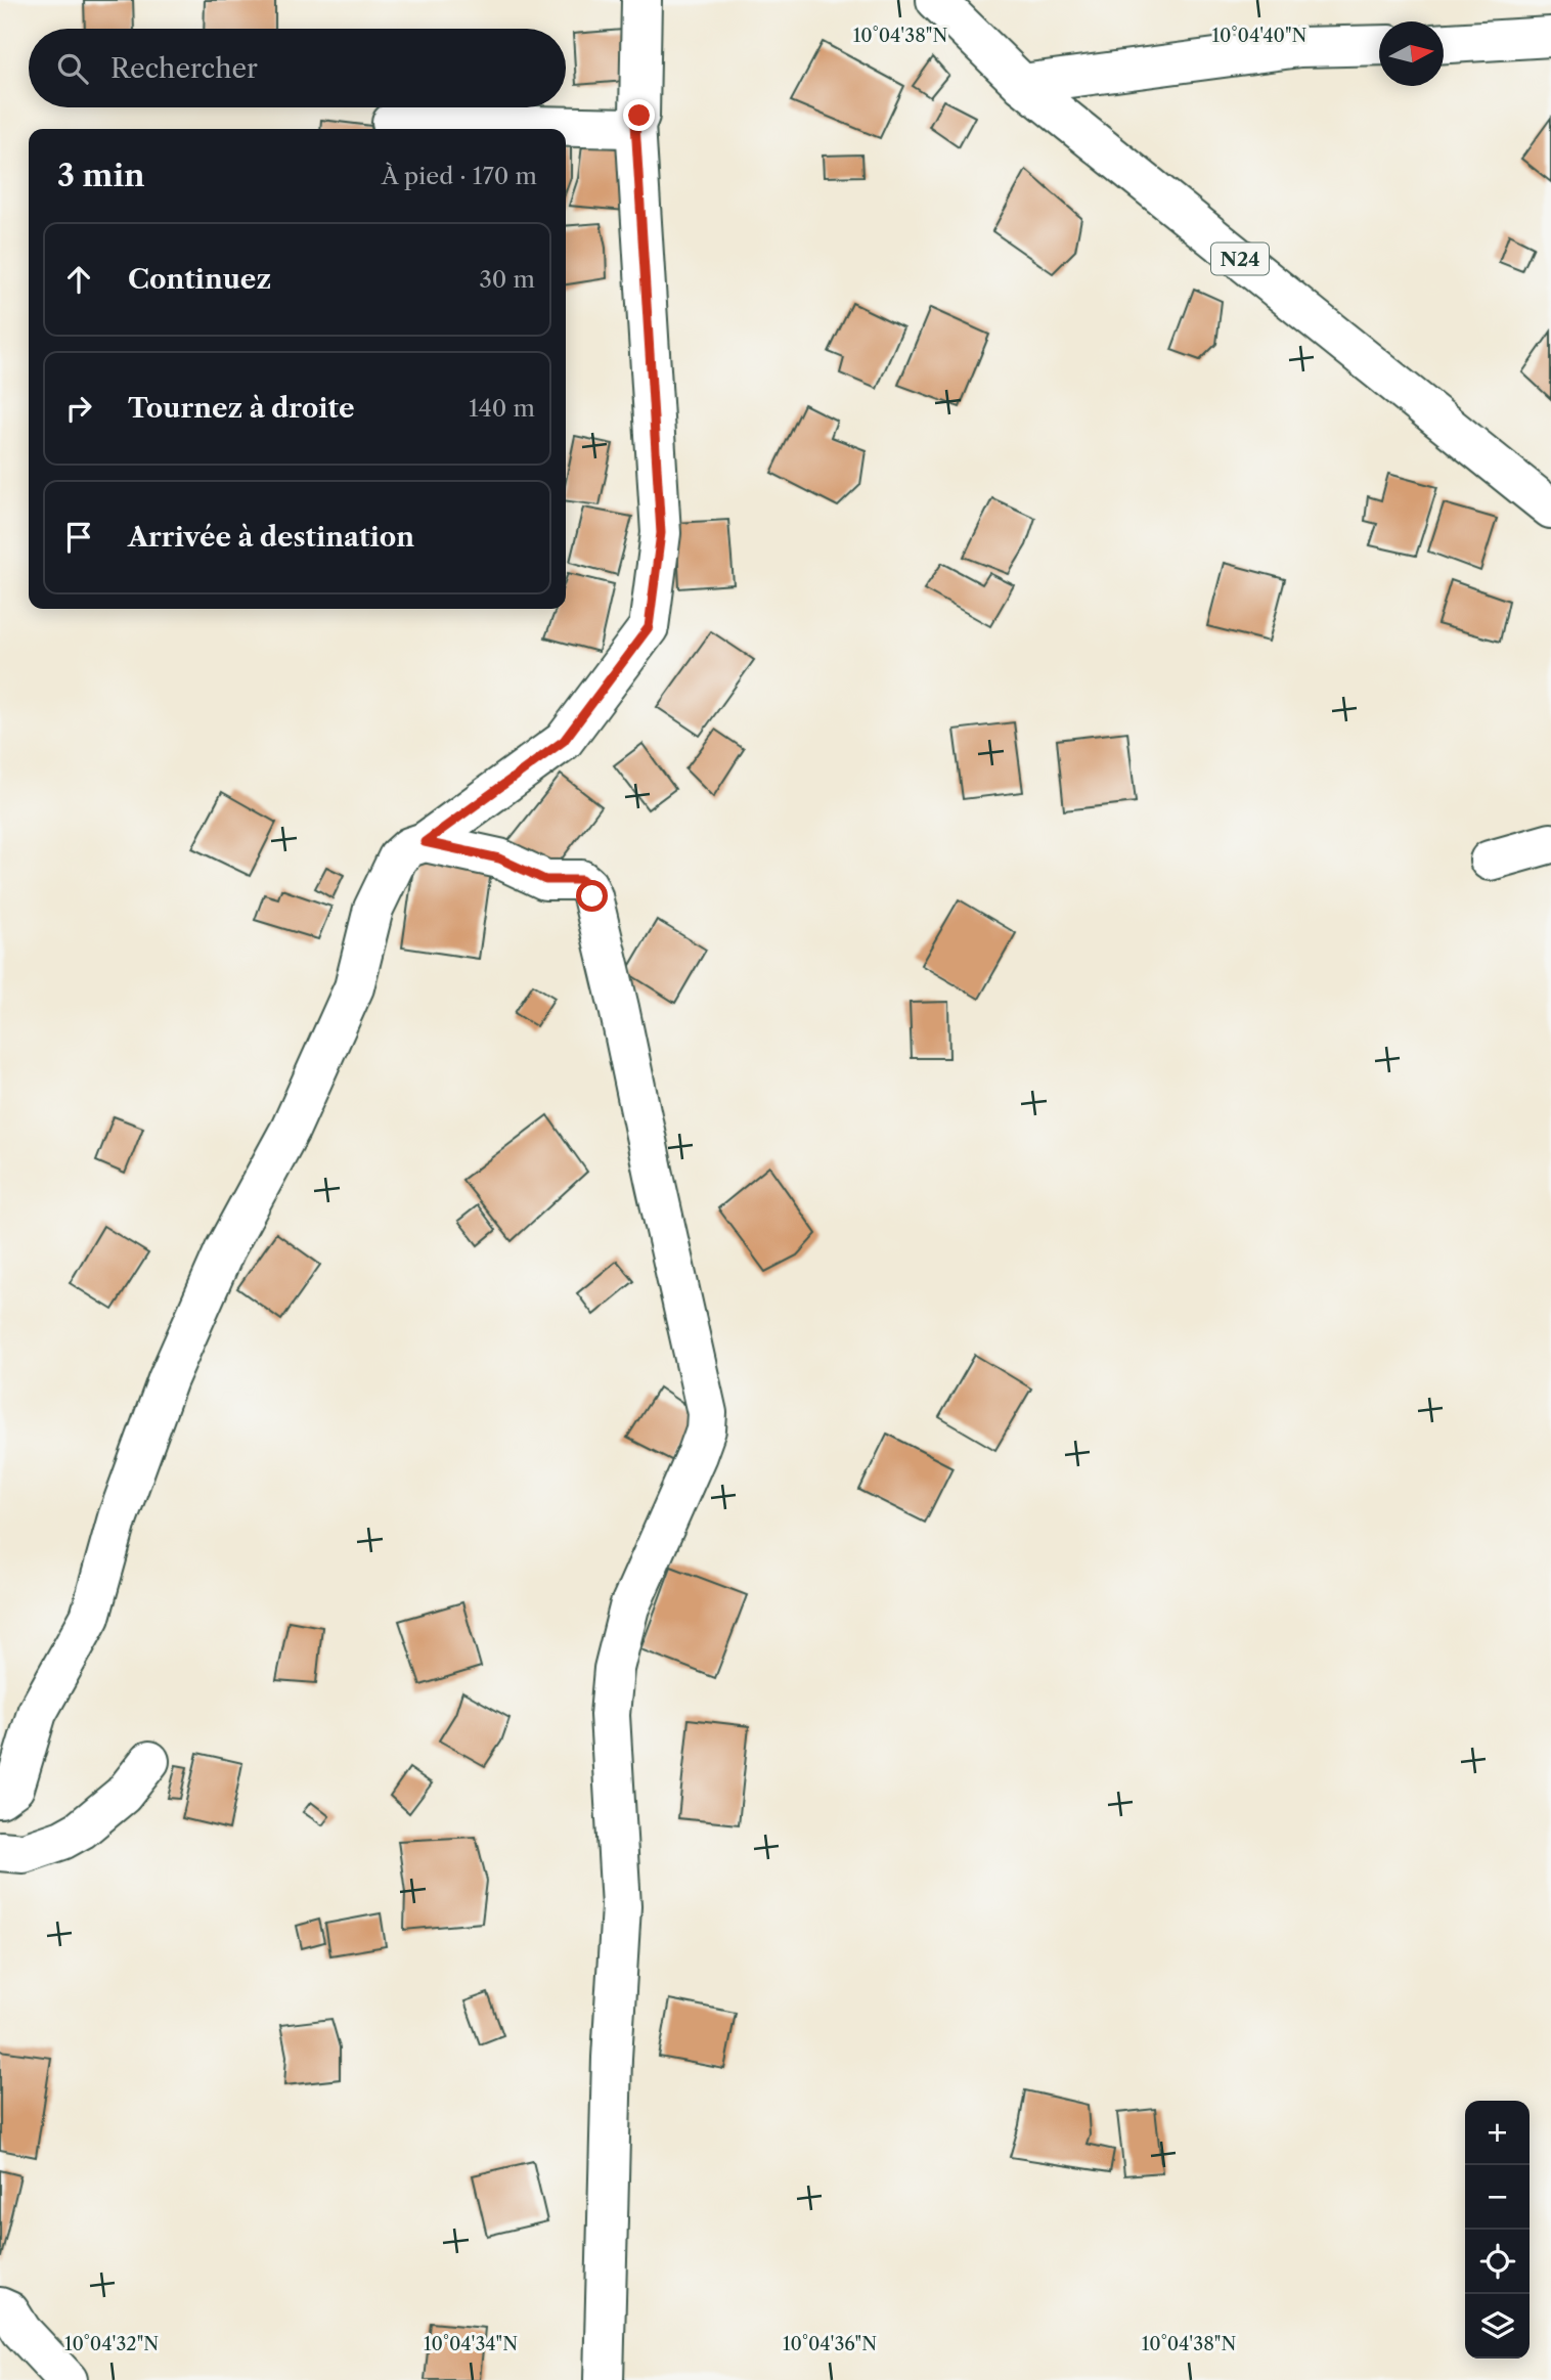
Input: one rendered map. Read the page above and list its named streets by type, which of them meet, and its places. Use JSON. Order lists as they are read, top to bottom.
{
  "streets": {
    "street": ["N24"]
  },
  "north": "right",
  "page": {
    "search": "Rechercher",
    "heading": ["3 min", "À pied · 170 m"],
    "list": [
      ["Continuez", "30 m"],
      ["Tournez à droite", "140 m"],
      "Arrivée à destination"
    ],
    "map_buttons": ["+", "−"]
  },
  "coordinates": [
    "10°04'38\"N",
    "10°04'40\"N",
    "10°04'32\"N",
    "10°04'34\"N",
    "10°04'36\"N"
  ]
}
